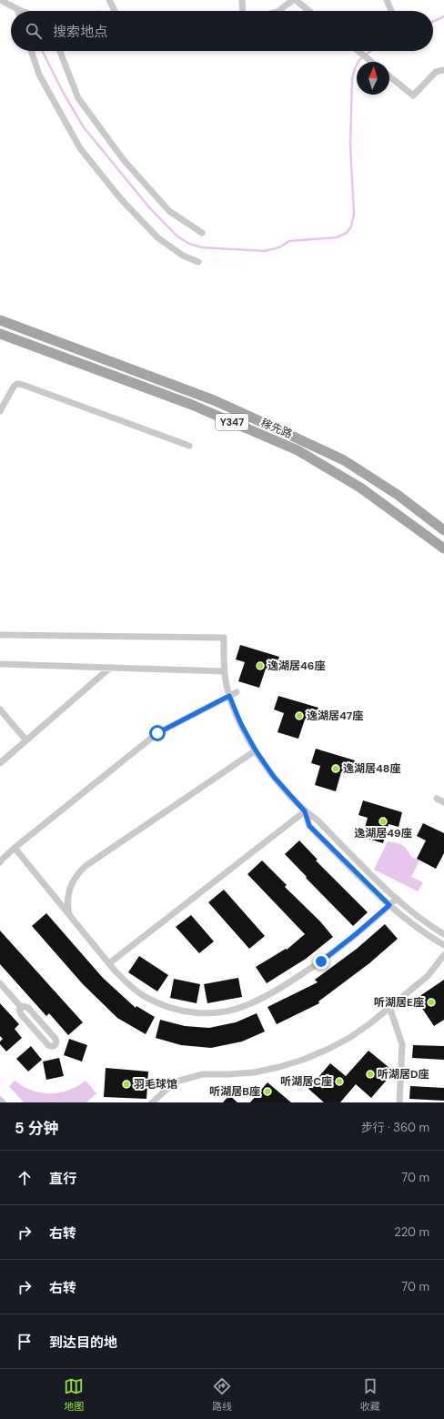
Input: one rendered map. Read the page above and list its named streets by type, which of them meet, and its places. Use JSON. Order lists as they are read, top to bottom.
{
  "streets": {
    "main road": ["Y347", "稼先路"]
  },
  "places": [
    "逸湖居46座",
    "逸湖居47座",
    "逸湖居48座",
    "逸湖居49座",
    "听湖居E座",
    "听湖居D座",
    "听湖居C座",
    "羽毛球馆",
    "听湖居B座"
  ],
  "north": "top",
  "page": {
    "search": "搜索地点",
    "heading": ["5 分钟", "步行 · 360 m"],
    "list": [
      ["直行", "70 m"],
      ["右转", "220 m"],
      ["右转", "70 m"],
      "到达目的地"
    ],
    "nav": ["地图", "路线", "收藏"]
  }
}
